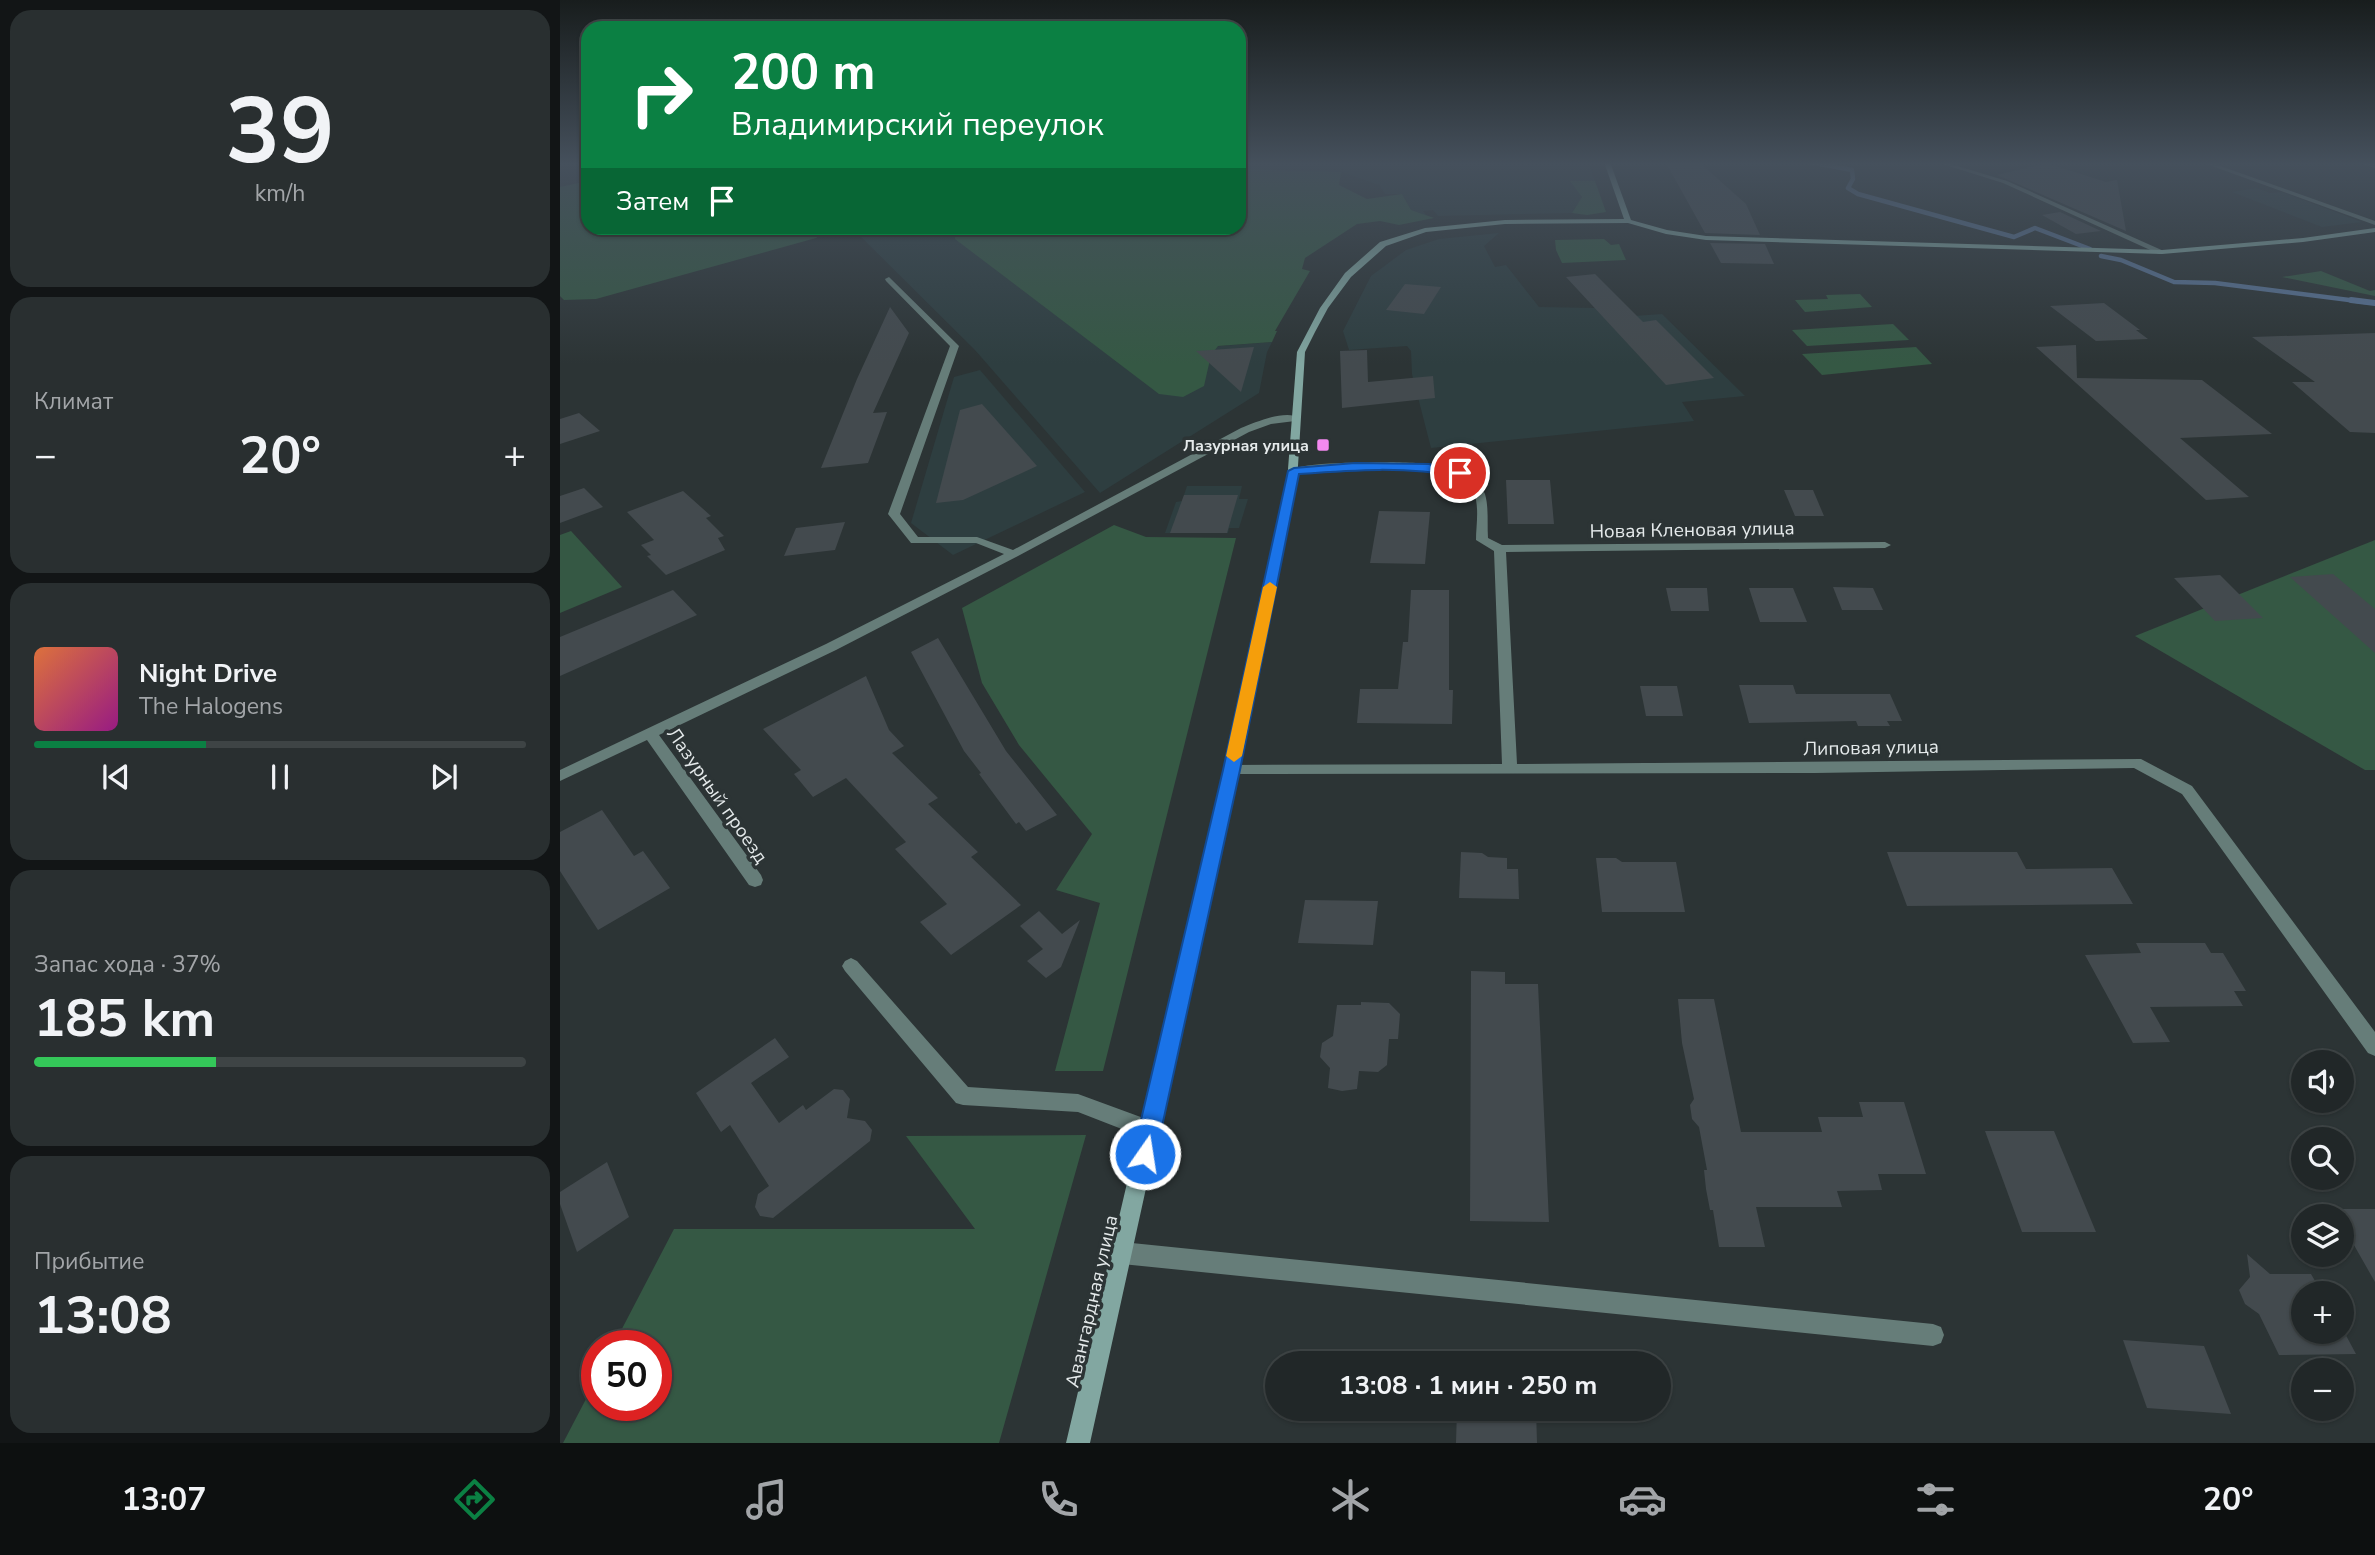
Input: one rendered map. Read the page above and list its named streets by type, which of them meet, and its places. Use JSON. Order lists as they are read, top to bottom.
{
  "streets": {
    "main road": ["Авангардная улица"],
    "street": ["Новая Кленовая улица", "Липовая улица", "Лазурный проезд"]
  },
  "crossings": [
    ["Липовая улица", "Авангардная улица"]
  ],
  "places": {
    "transit": ["Лазурная улица"]
  },
  "page": {
    "tile": [
      ["39", "km/h"],
      "Климат",
      ["Запас хода · 37%", "185 km"],
      ["Прибытие", "13:08"]
    ],
    "turn": ["200 m", "Владимирский переулок"],
    "then": "Затем",
    "heat": ["−", "20°", "+"],
    "song": ["Night Drive", "The Halogens"],
    "map_buttons": ["+", "−"],
    "limit": "50",
    "trip": "13:08 · 1 мин · 250 m",
    "tabs": ["13:07", "20°"]
  }
}
